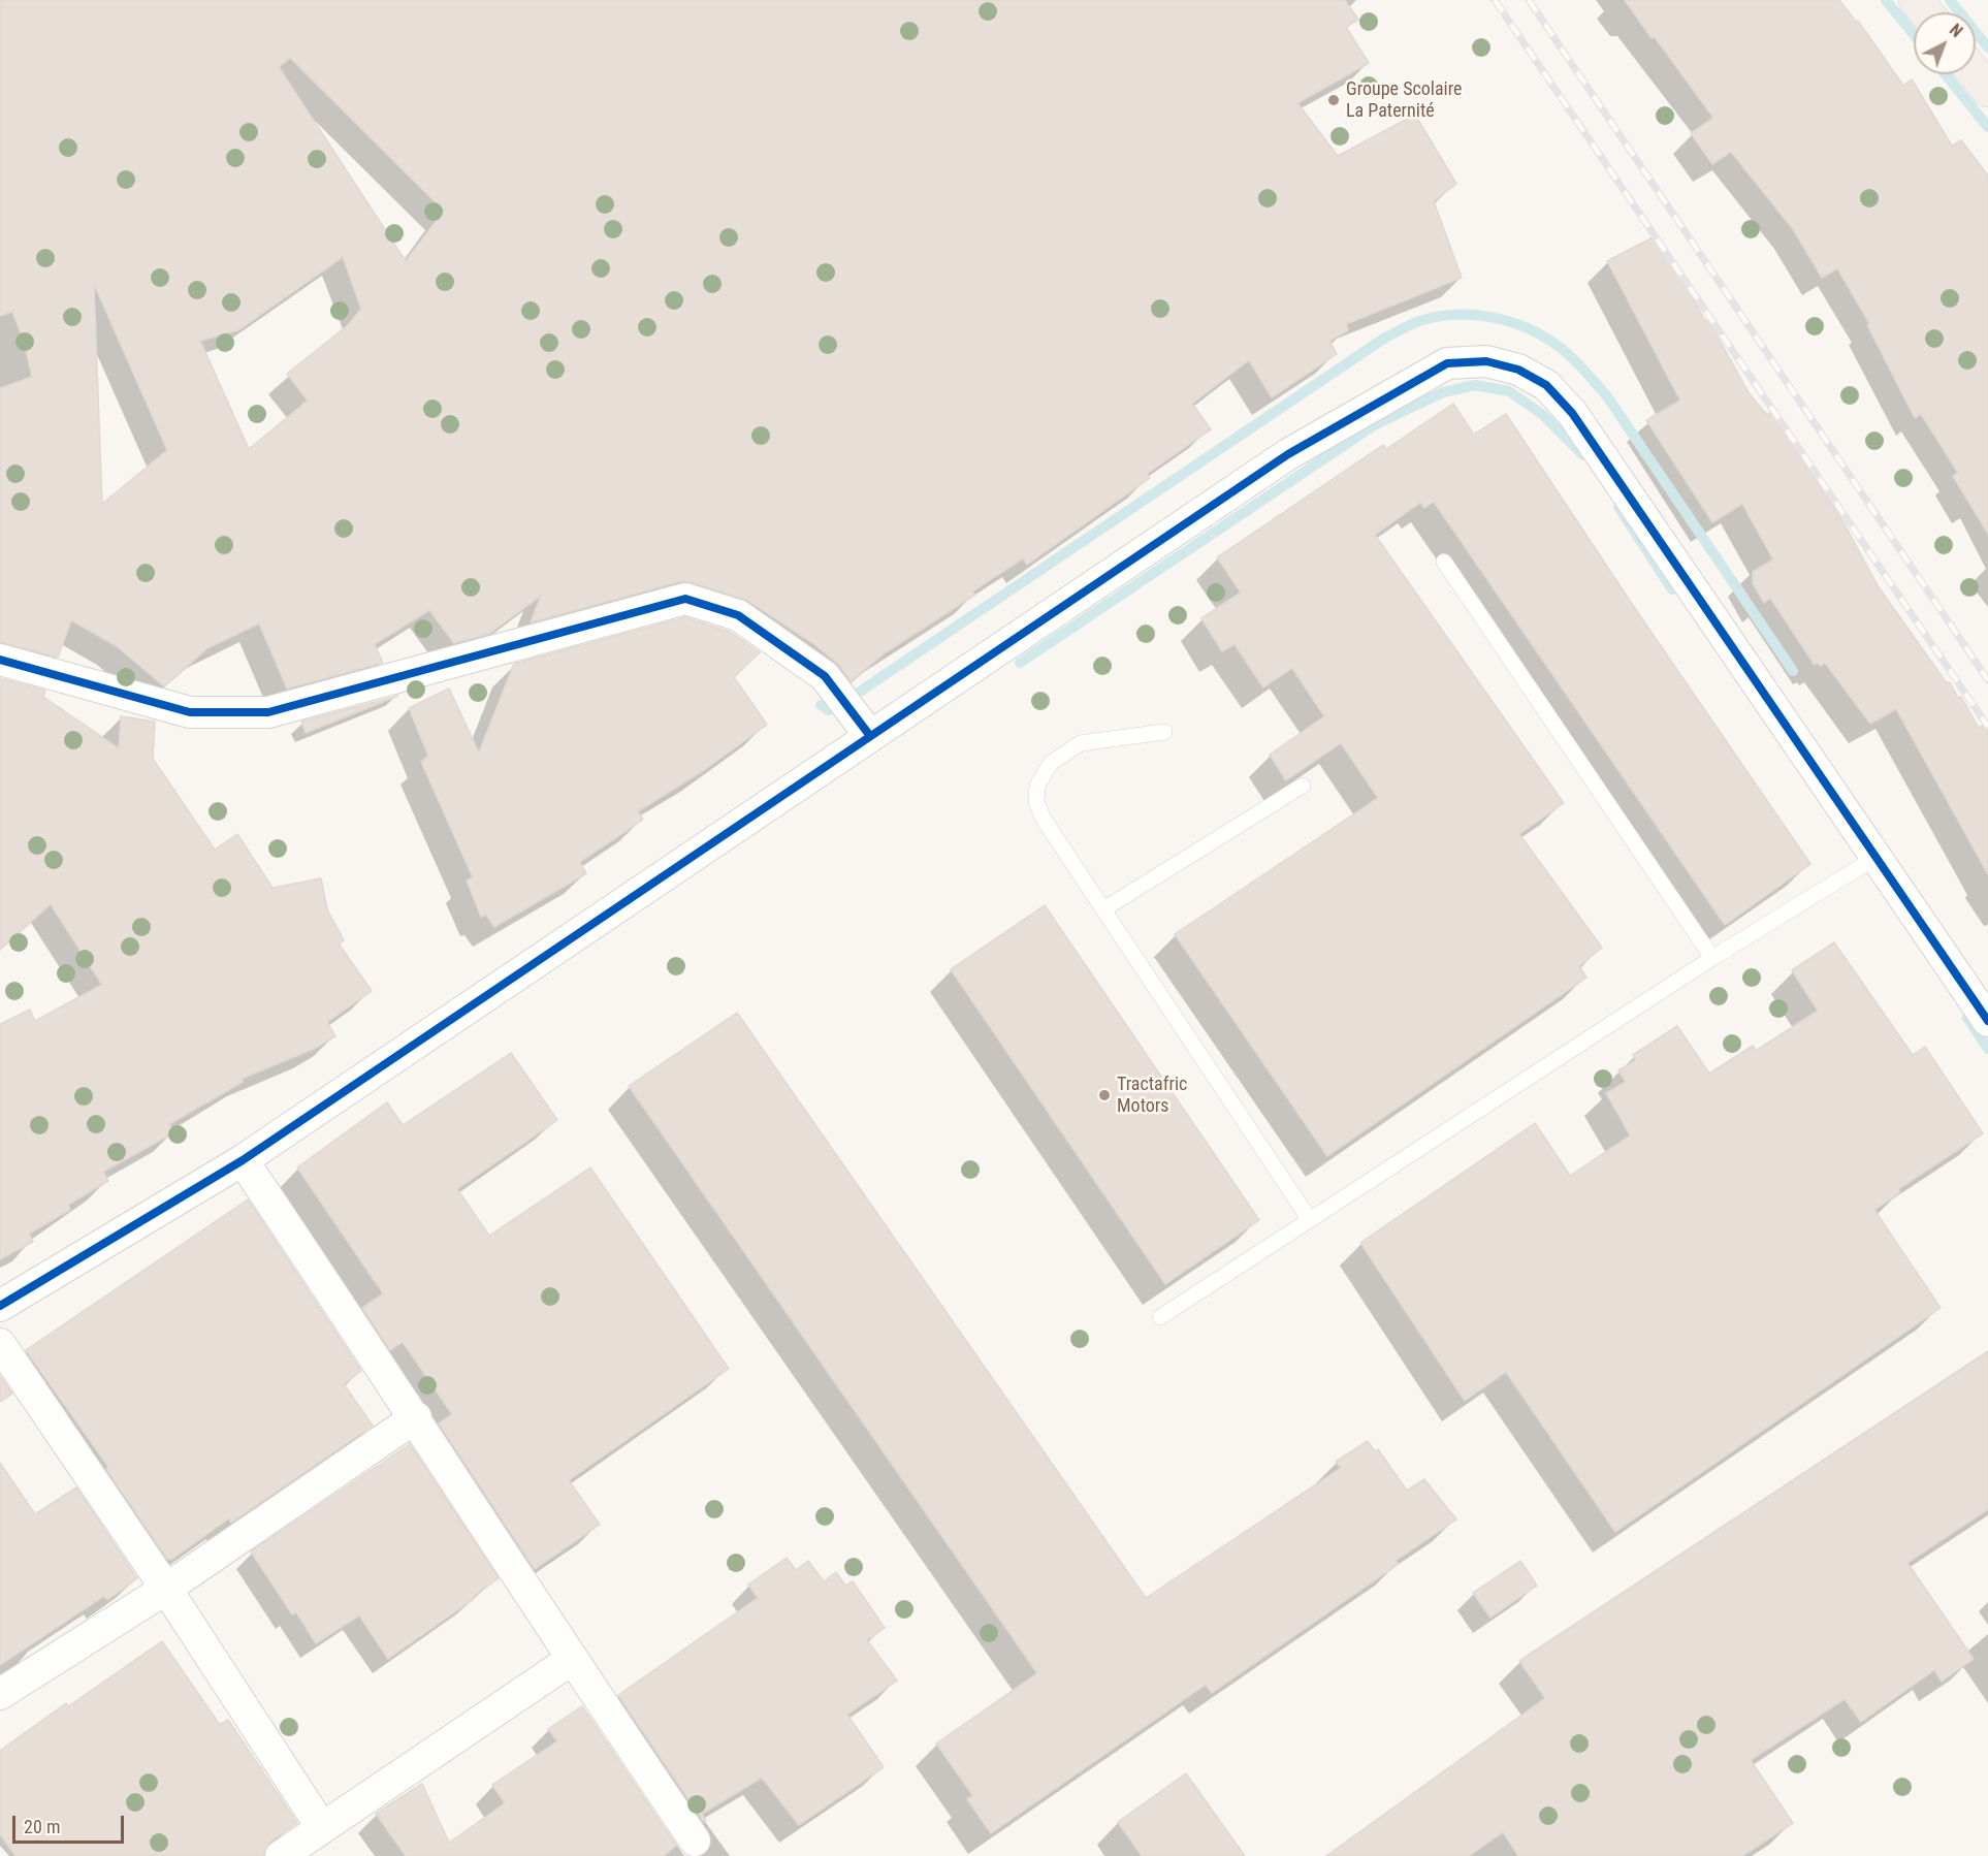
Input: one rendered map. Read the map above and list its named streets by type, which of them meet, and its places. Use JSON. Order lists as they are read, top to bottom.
{
  "places": ["Groupe Scolaire La Paternité", "Tractafric Motors"],
  "scale_bar": "20 m",
  "north": "top right"
}
